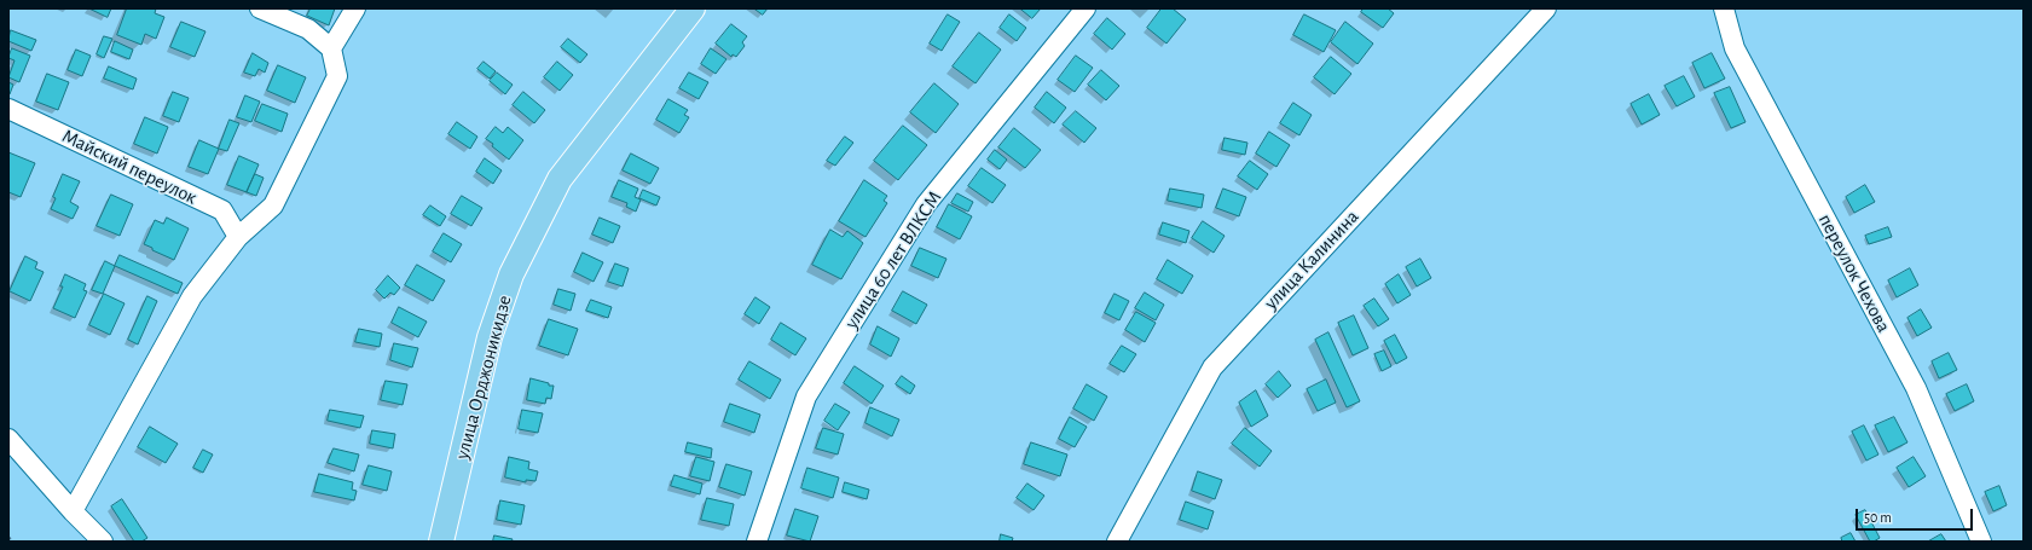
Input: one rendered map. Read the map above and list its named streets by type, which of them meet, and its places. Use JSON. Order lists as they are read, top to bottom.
{
  "streets": {
    "main road": ["улица Орджоникидзе"],
    "street": [
      "Майский переулок",
      "улица 60 лет ВЛКСМ",
      "улица Калинина",
      "переулок Чехова"
    ]
  },
  "scale_bar": "50 m"
}
